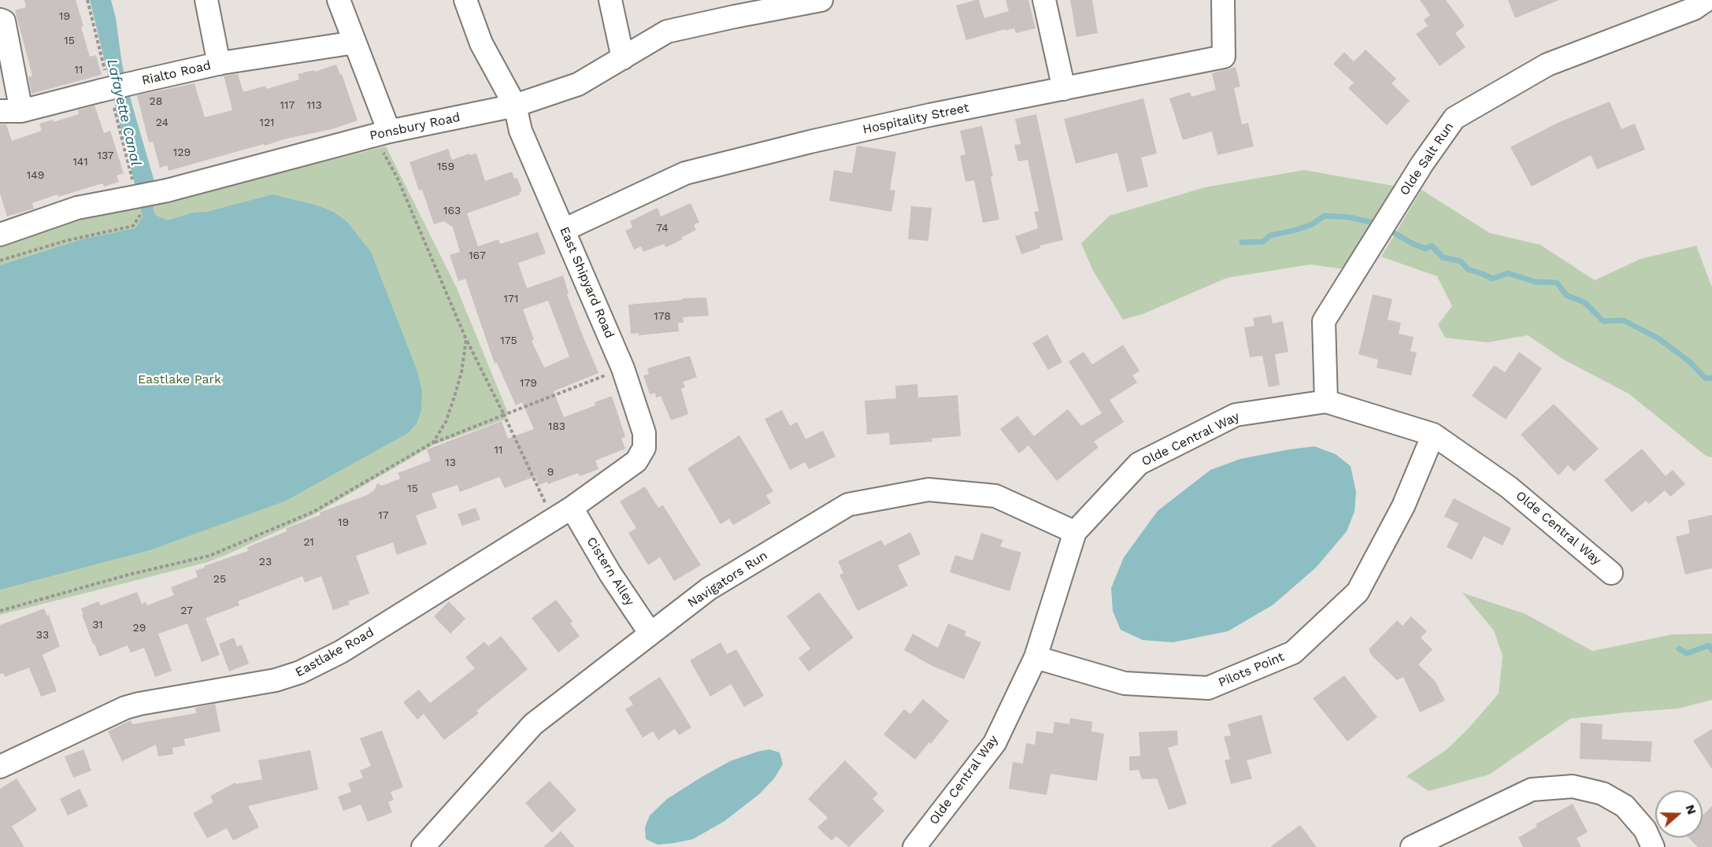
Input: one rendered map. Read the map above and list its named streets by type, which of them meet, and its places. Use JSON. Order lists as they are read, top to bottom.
{
  "streets": {
    "street": [
      "Rialto Road",
      "Hospitality Street",
      "Ponsbury Road",
      "Olde Salt Run",
      "East Shipyard Road",
      "Olde Central Way",
      "Cistern Alley",
      "Navigators Run",
      "Eastlake Road",
      "Pilots Point"
    ]
  },
  "crossings": [
    ["Hospitality Street", "East Shipyard Road"],
    ["Ponsbury Road", "East Shipyard Road"],
    ["Olde Salt Run", "Olde Central Way"],
    ["East Shipyard Road", "Eastlake Road"],
    ["Olde Central Way", "Navigators Run"],
    ["Olde Central Way", "Pilots Point"],
    ["Cistern Alley", "Navigators Run"],
    ["Cistern Alley", "Eastlake Road"]
  ],
  "water": ["Lafayette Canal"],
  "parks": ["Eastlake Park"],
  "house_numbers": [
    "19",
    "15",
    "11",
    "28",
    "117",
    "113",
    "24",
    "121",
    "129",
    "137",
    "141",
    "159",
    "149",
    "163",
    "74",
    "167",
    "171",
    "178",
    "175",
    "179",
    "183",
    "11",
    "13",
    "9",
    "15",
    "17",
    "19",
    "21",
    "23",
    "25",
    "27",
    "31",
    "29",
    "33"
  ],
  "north": "right"
}
